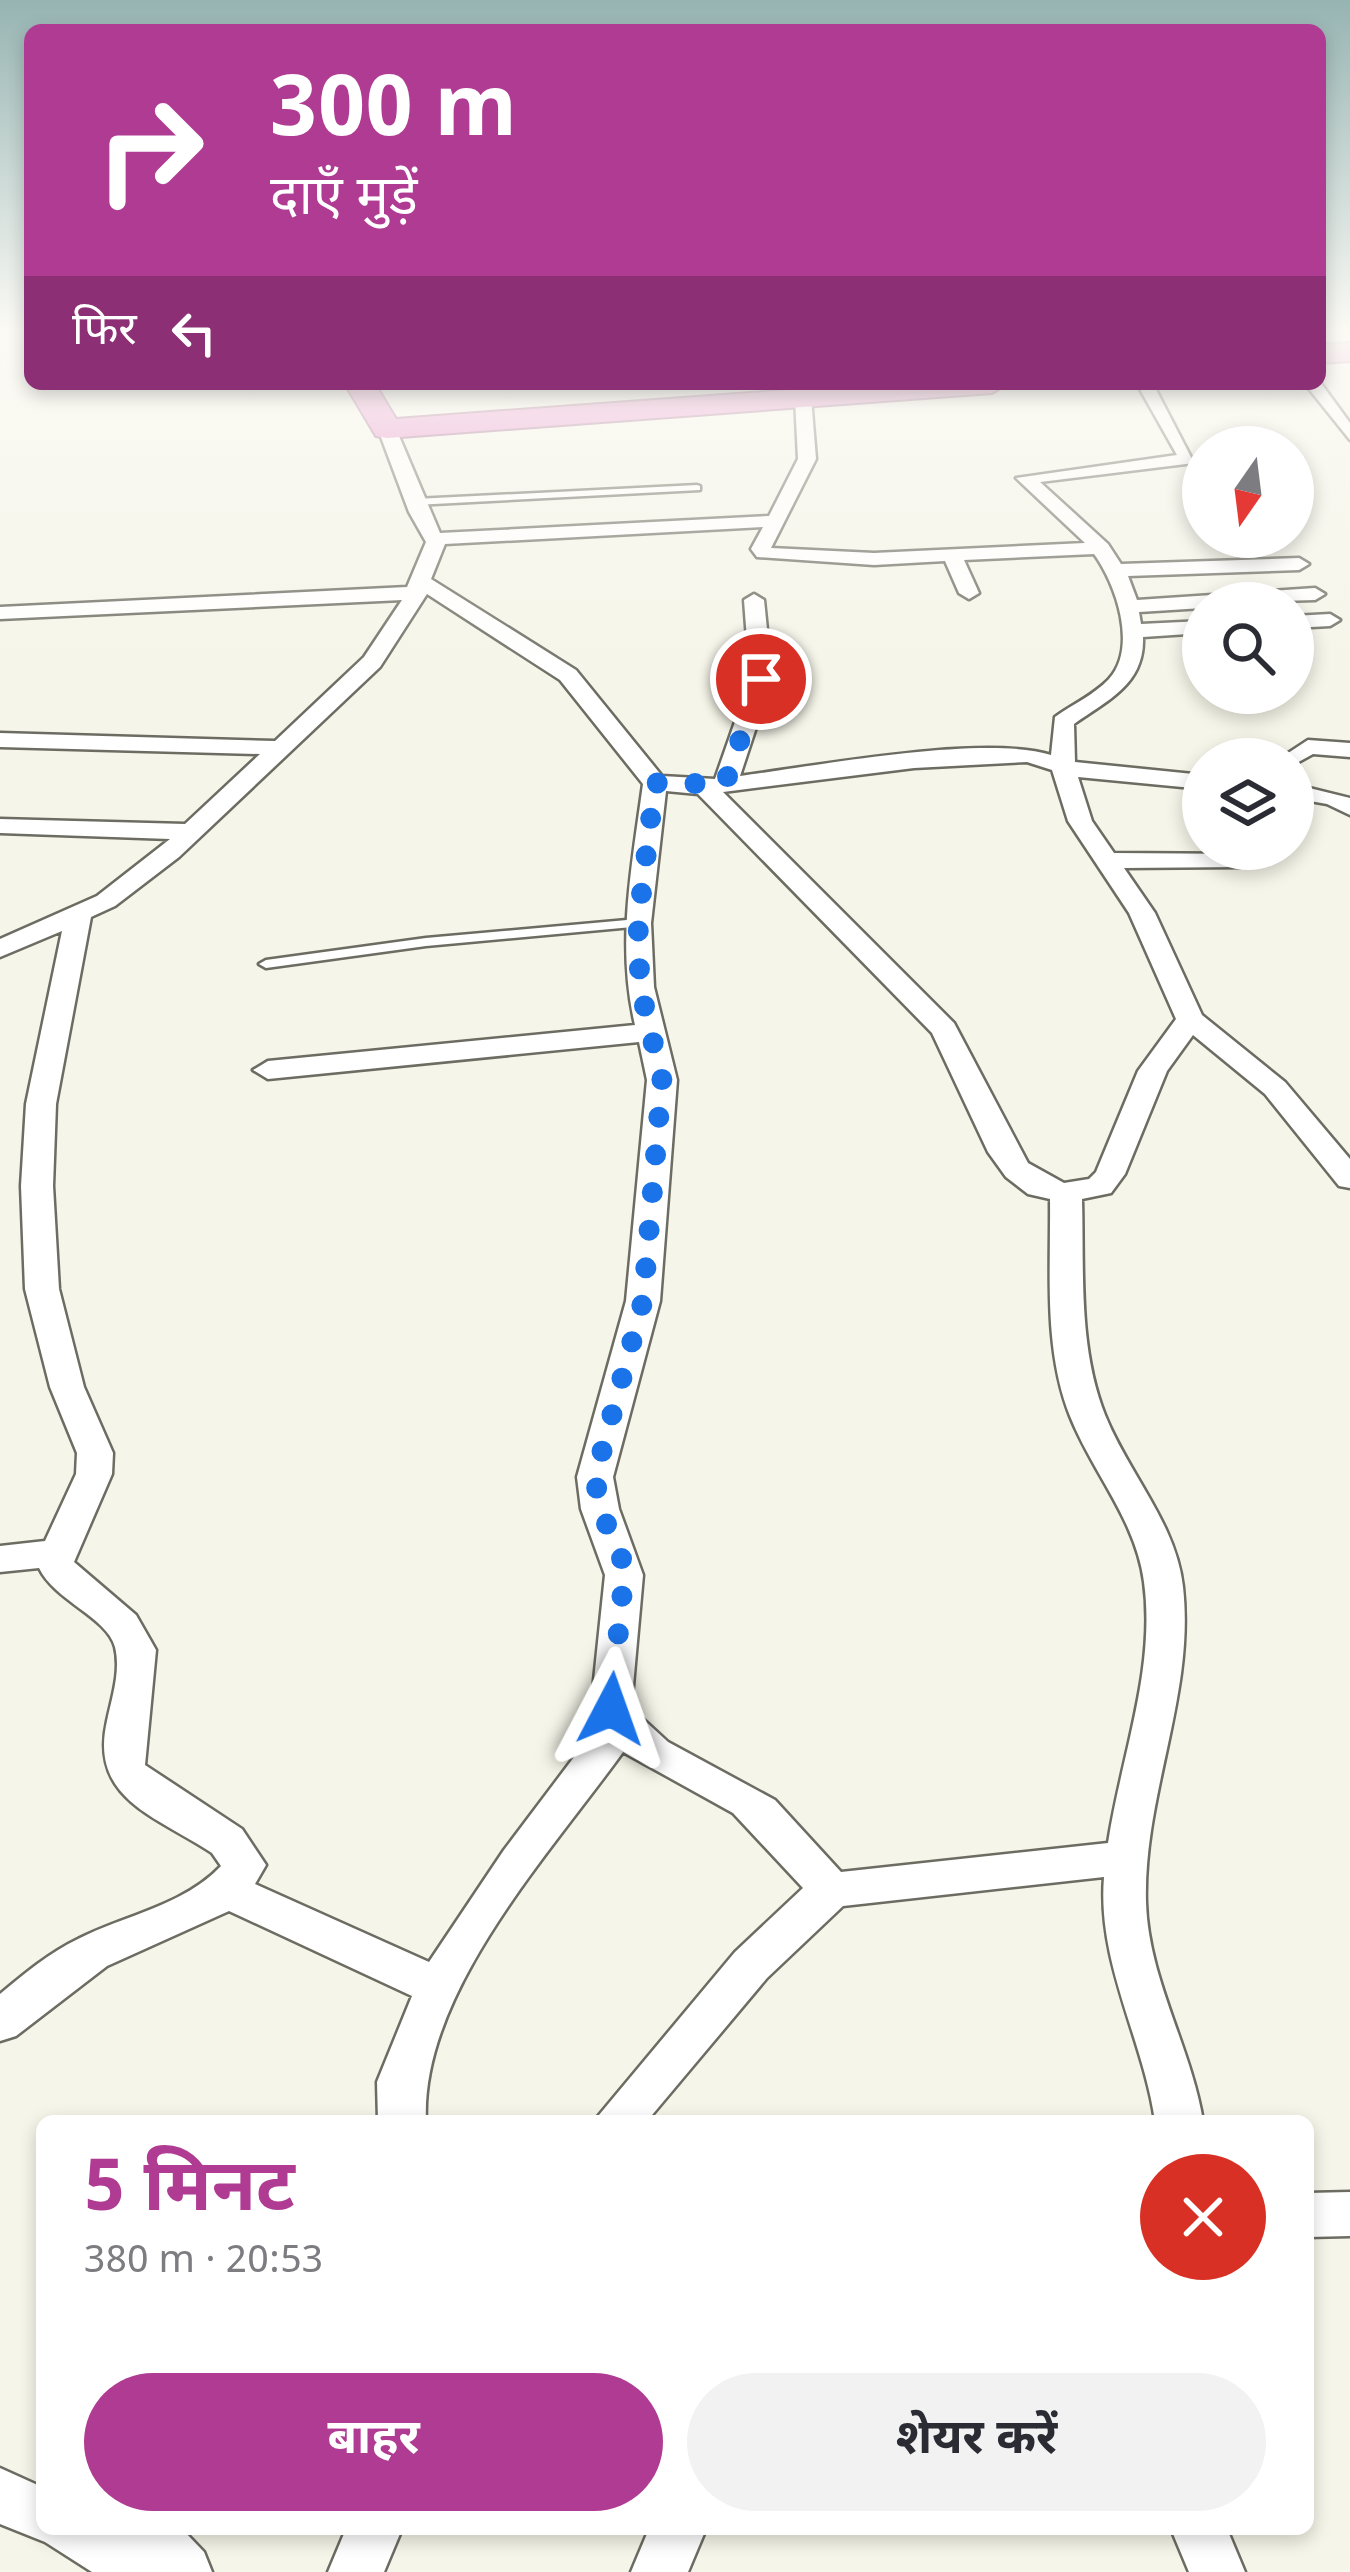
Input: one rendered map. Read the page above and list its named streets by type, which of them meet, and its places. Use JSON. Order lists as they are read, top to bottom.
{
  "north": "bottom",
  "page": {
    "turn": ["300 m", "दाएँ मुड़ें"],
    "then": "फिर",
    "heading": ["5 मिनट", "380 m · 20:53"],
    "buttons": ["बाहर", "शेयर करें"]
  }
}
